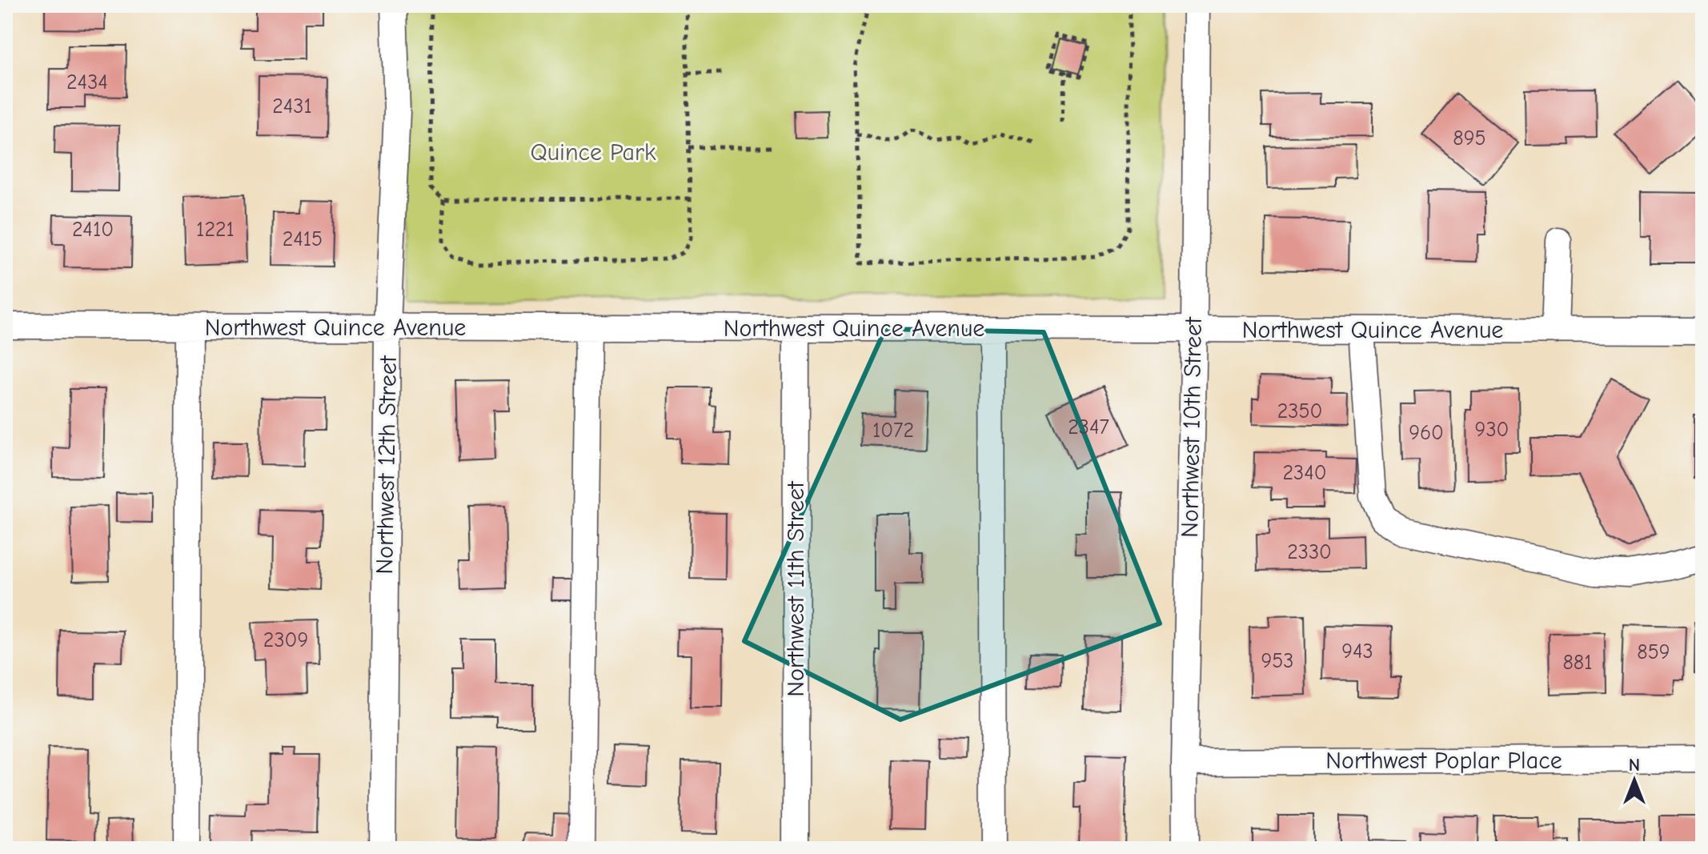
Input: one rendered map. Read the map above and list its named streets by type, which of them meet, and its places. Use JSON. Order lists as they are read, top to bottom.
{
  "streets": {
    "street": [
      "Northwest Quince Avenue",
      "Northwest 10th Street",
      "Northwest 12th Street",
      "Northwest 11th Street",
      "Northwest Poplar Place"
    ]
  },
  "crossings": [
    ["Northwest Quince Avenue", "Northwest 10th Street"],
    ["Northwest Quince Avenue", "Northwest 12th Street"],
    ["Northwest Quince Avenue", "Northwest 11th Street"],
    ["Northwest 10th Street", "Northwest Poplar Place"]
  ],
  "parks": ["Quince Park"],
  "house_numbers": [
    "2434",
    "2431",
    "895",
    "2410",
    "1221",
    "2415",
    "2350",
    "2347",
    "930",
    "1072",
    "960",
    "2340",
    "2330",
    "2309",
    "943",
    "859",
    "953",
    "881"
  ],
  "north": "top"
}
